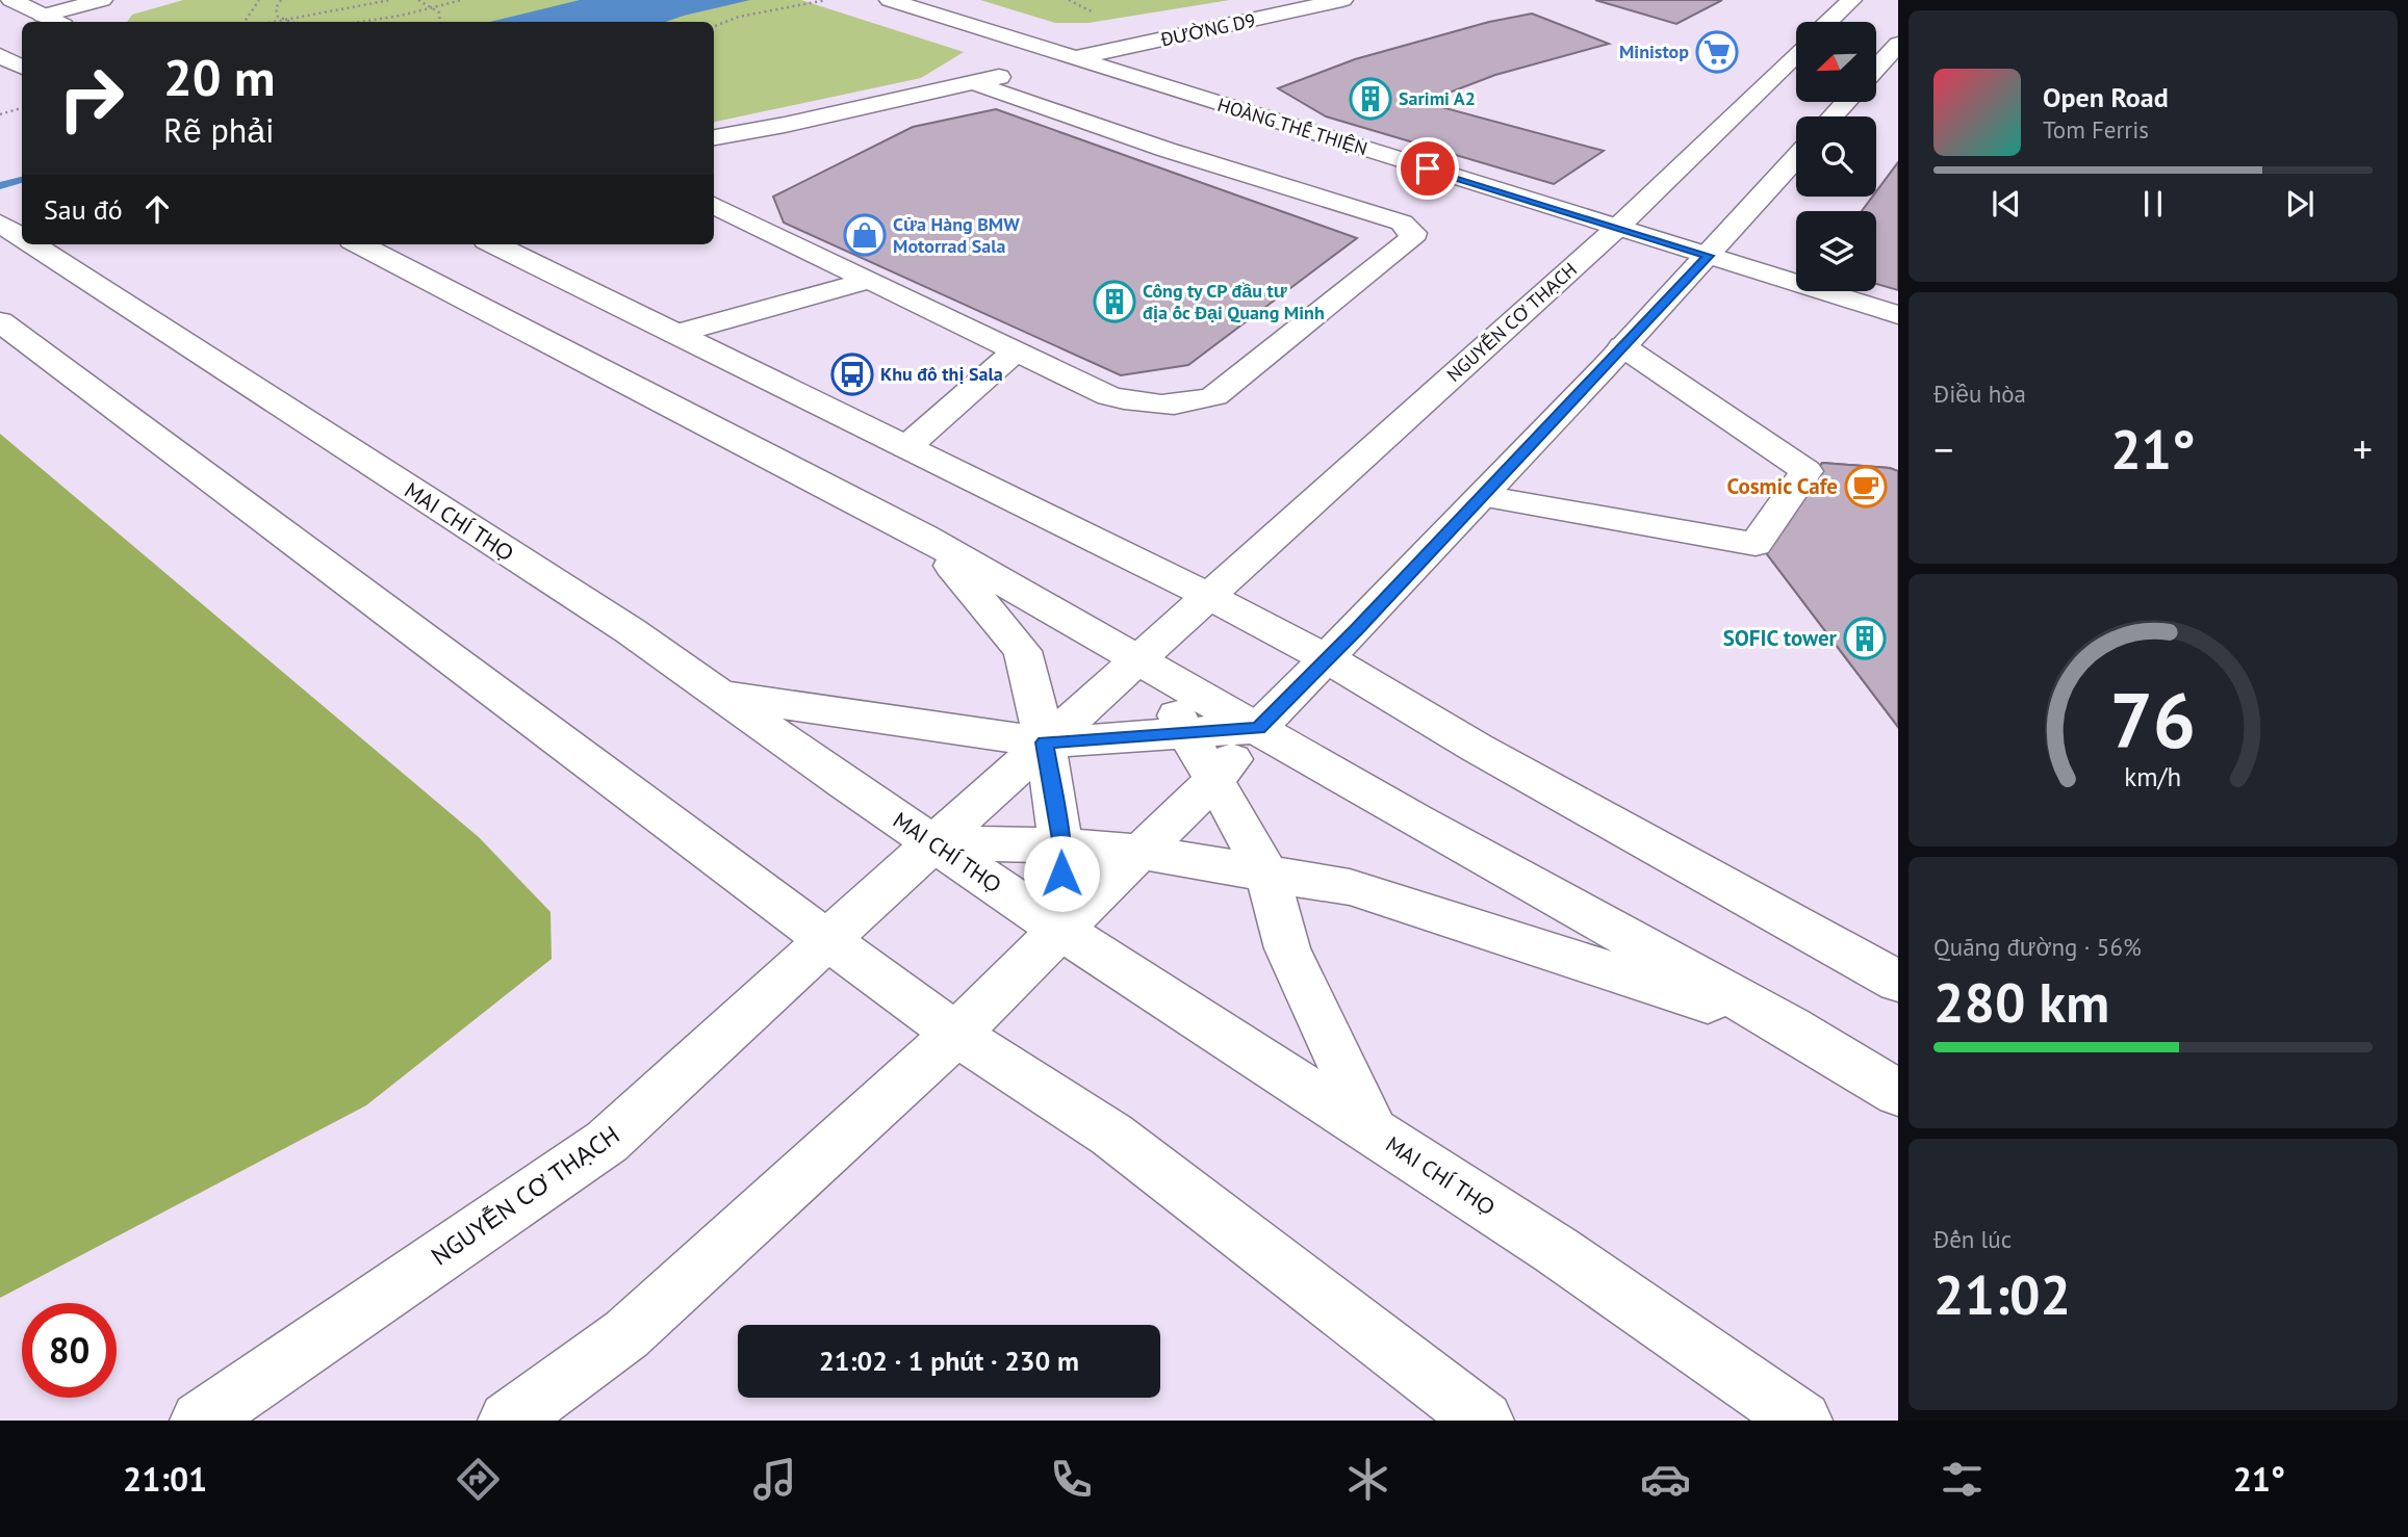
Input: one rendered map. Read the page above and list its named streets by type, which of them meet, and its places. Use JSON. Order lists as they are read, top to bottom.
{
  "streets": {
    "main road": [
      "ĐƯỜNG D9",
      "HOÀNG THẾ THIỆN",
      "NGUYỄN CƠ THẠCH",
      "MAI CHÍ THỌ"
    ]
  },
  "crossings": [
    ["ĐƯỜNG D9", "HOÀNG THẾ THIỆN"],
    ["HOÀNG THẾ THIỆN", "NGUYỄN CƠ THẠCH"],
    ["NGUYỄN CƠ THẠCH", "MAI CHÍ THỌ"]
  ],
  "places": {
    "supermarket": ["Ministop"],
    "building": ["Sarimi A2", "Công ty CP đầu tư địa ốc Đại Quang Minh", "SOFIC tower"],
    "shop": ["Cửa Hàng BMW Motorrad Sala"],
    "bus stop": ["Khu đô thị Sala"],
    "cafe": ["Cosmic Cafe"]
  },
  "north": "bottom left",
  "page": {
    "turn": ["20 m", "Rẽ phải"],
    "song": ["Open Road", "Tom Ferris"],
    "then": "Sau đó",
    "tile": [
      "Điều hòa",
      ["Quãng đường · 56%", "280 km"],
      ["Đến lúc", "21:02"]
    ],
    "heat": ["−", "21°", "+"],
    "limit": "80",
    "trip": "21:02 · 1 phút · 230 m",
    "tabs": ["21:01", "21°"],
    "gauge": ["76", "km/h"]
  }
}
